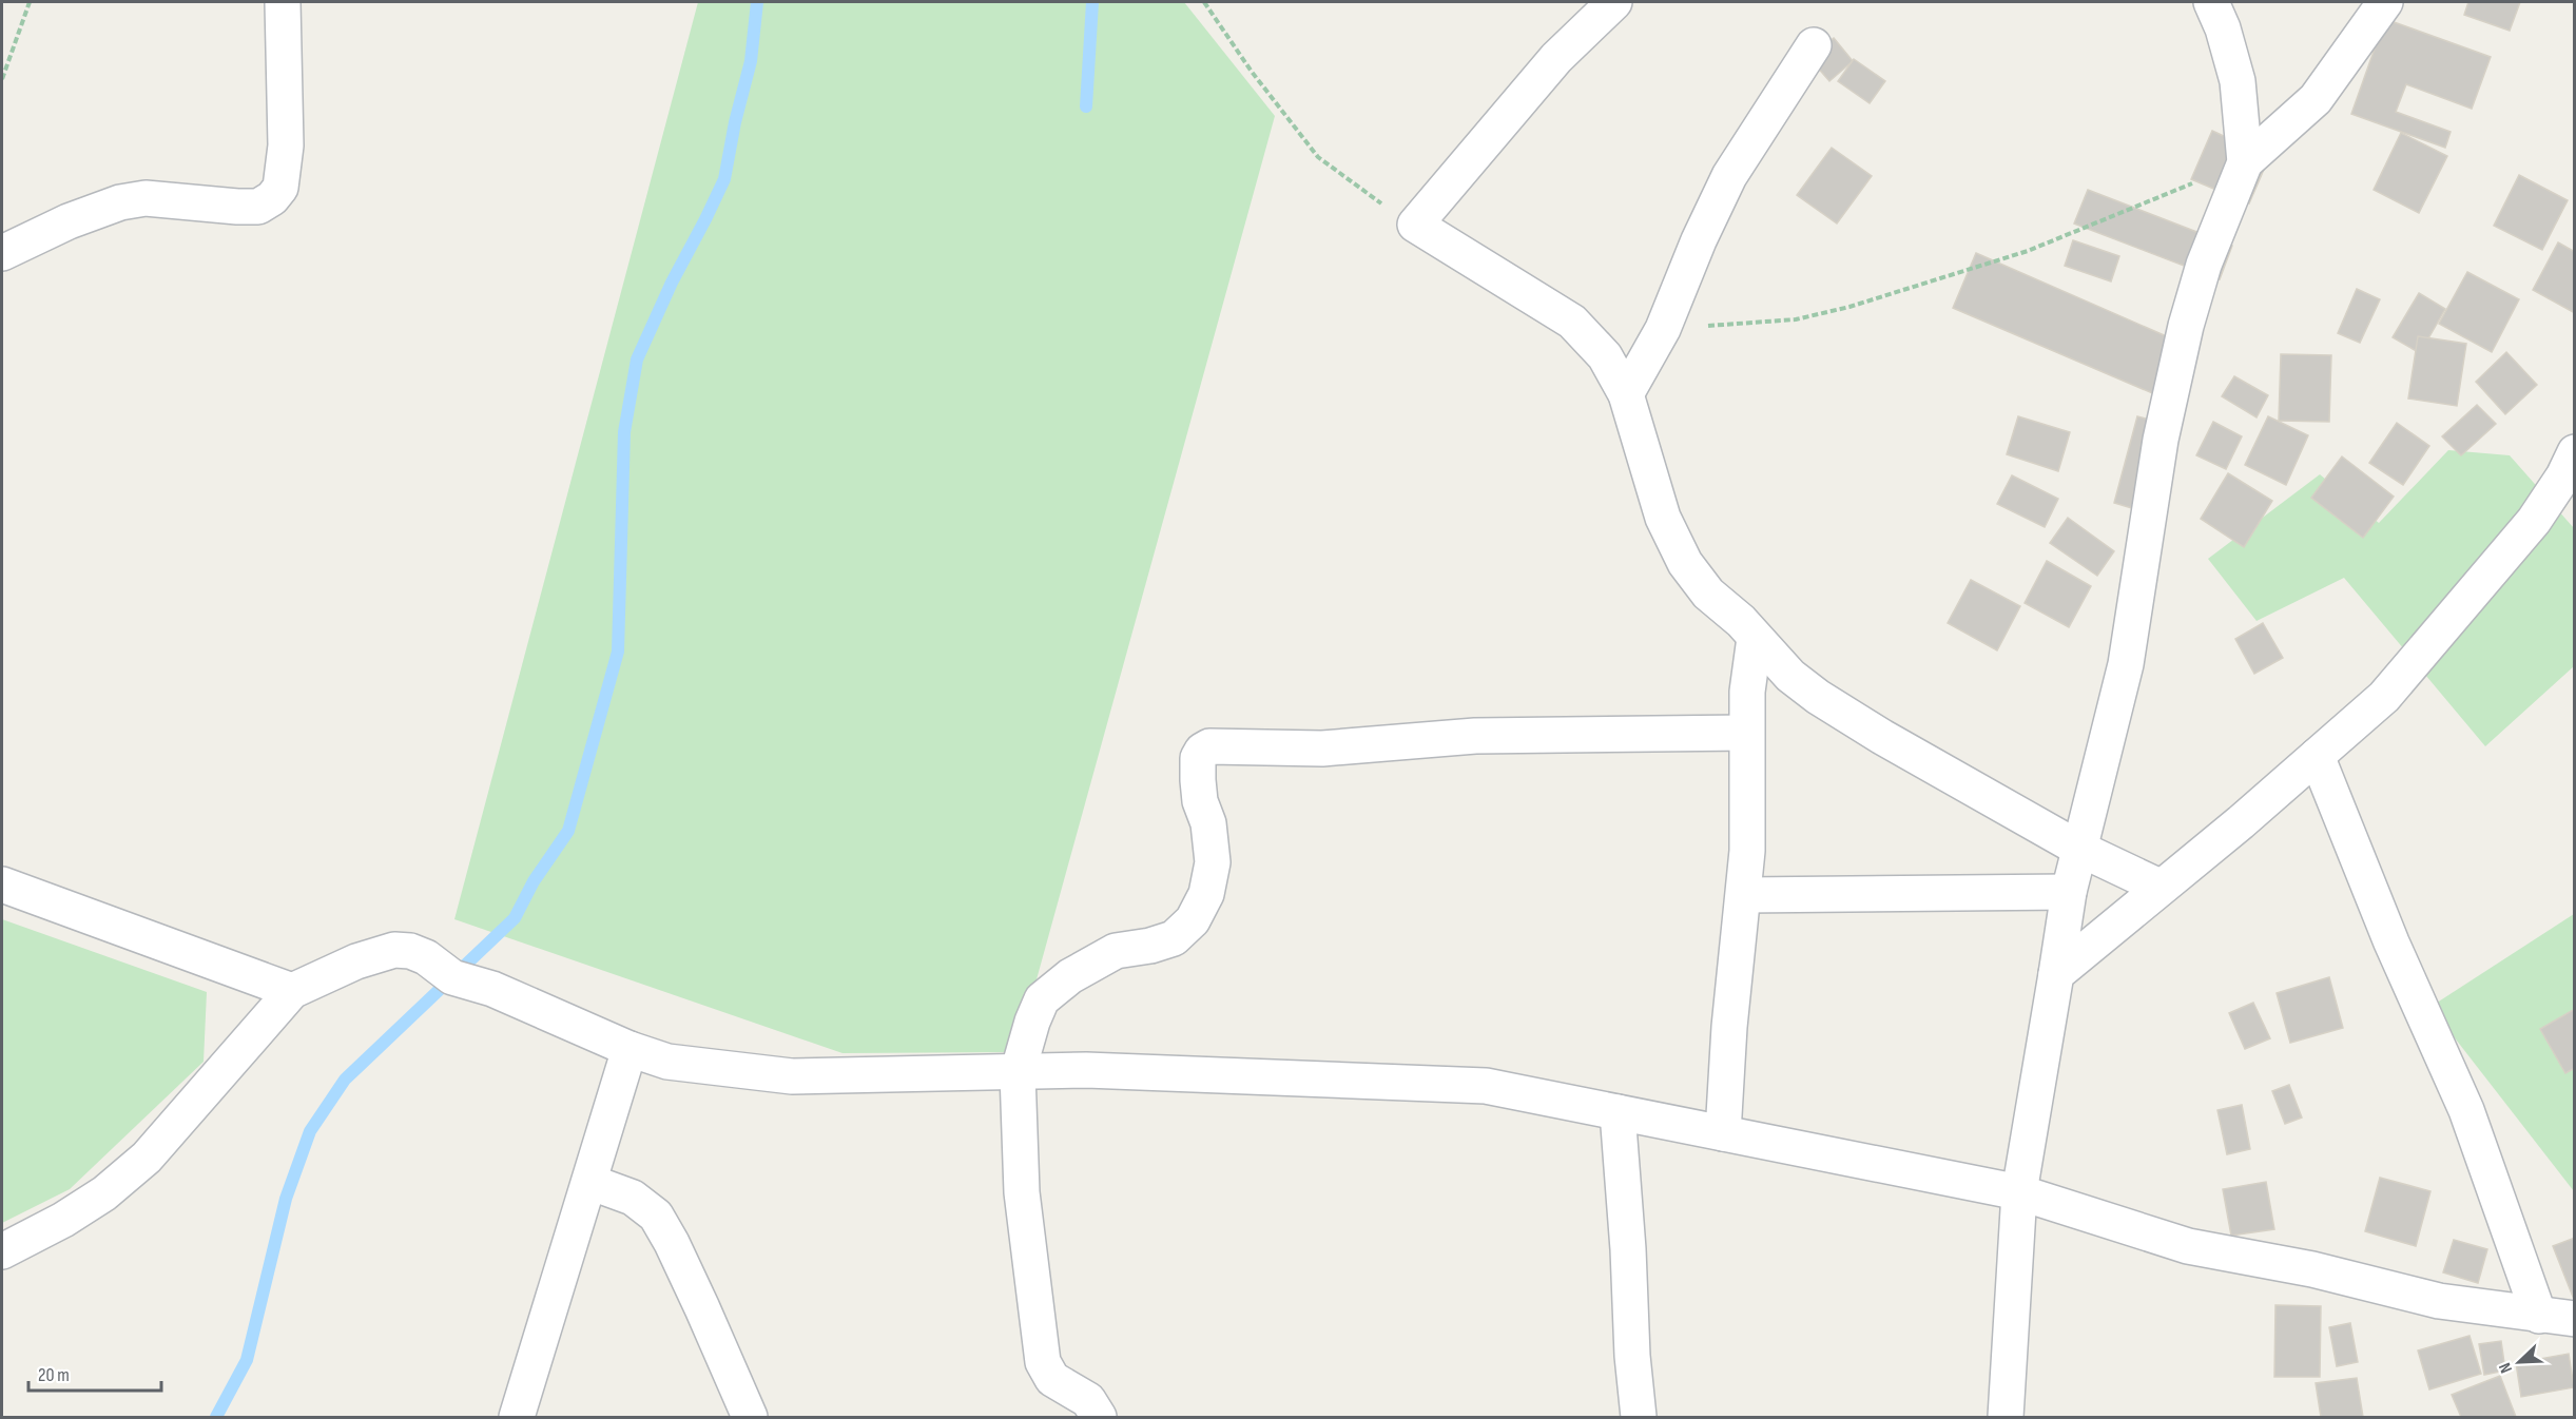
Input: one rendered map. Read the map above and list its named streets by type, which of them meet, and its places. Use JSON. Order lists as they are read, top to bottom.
{
  "scale_bar": "20 m",
  "north": "bottom left"
}
